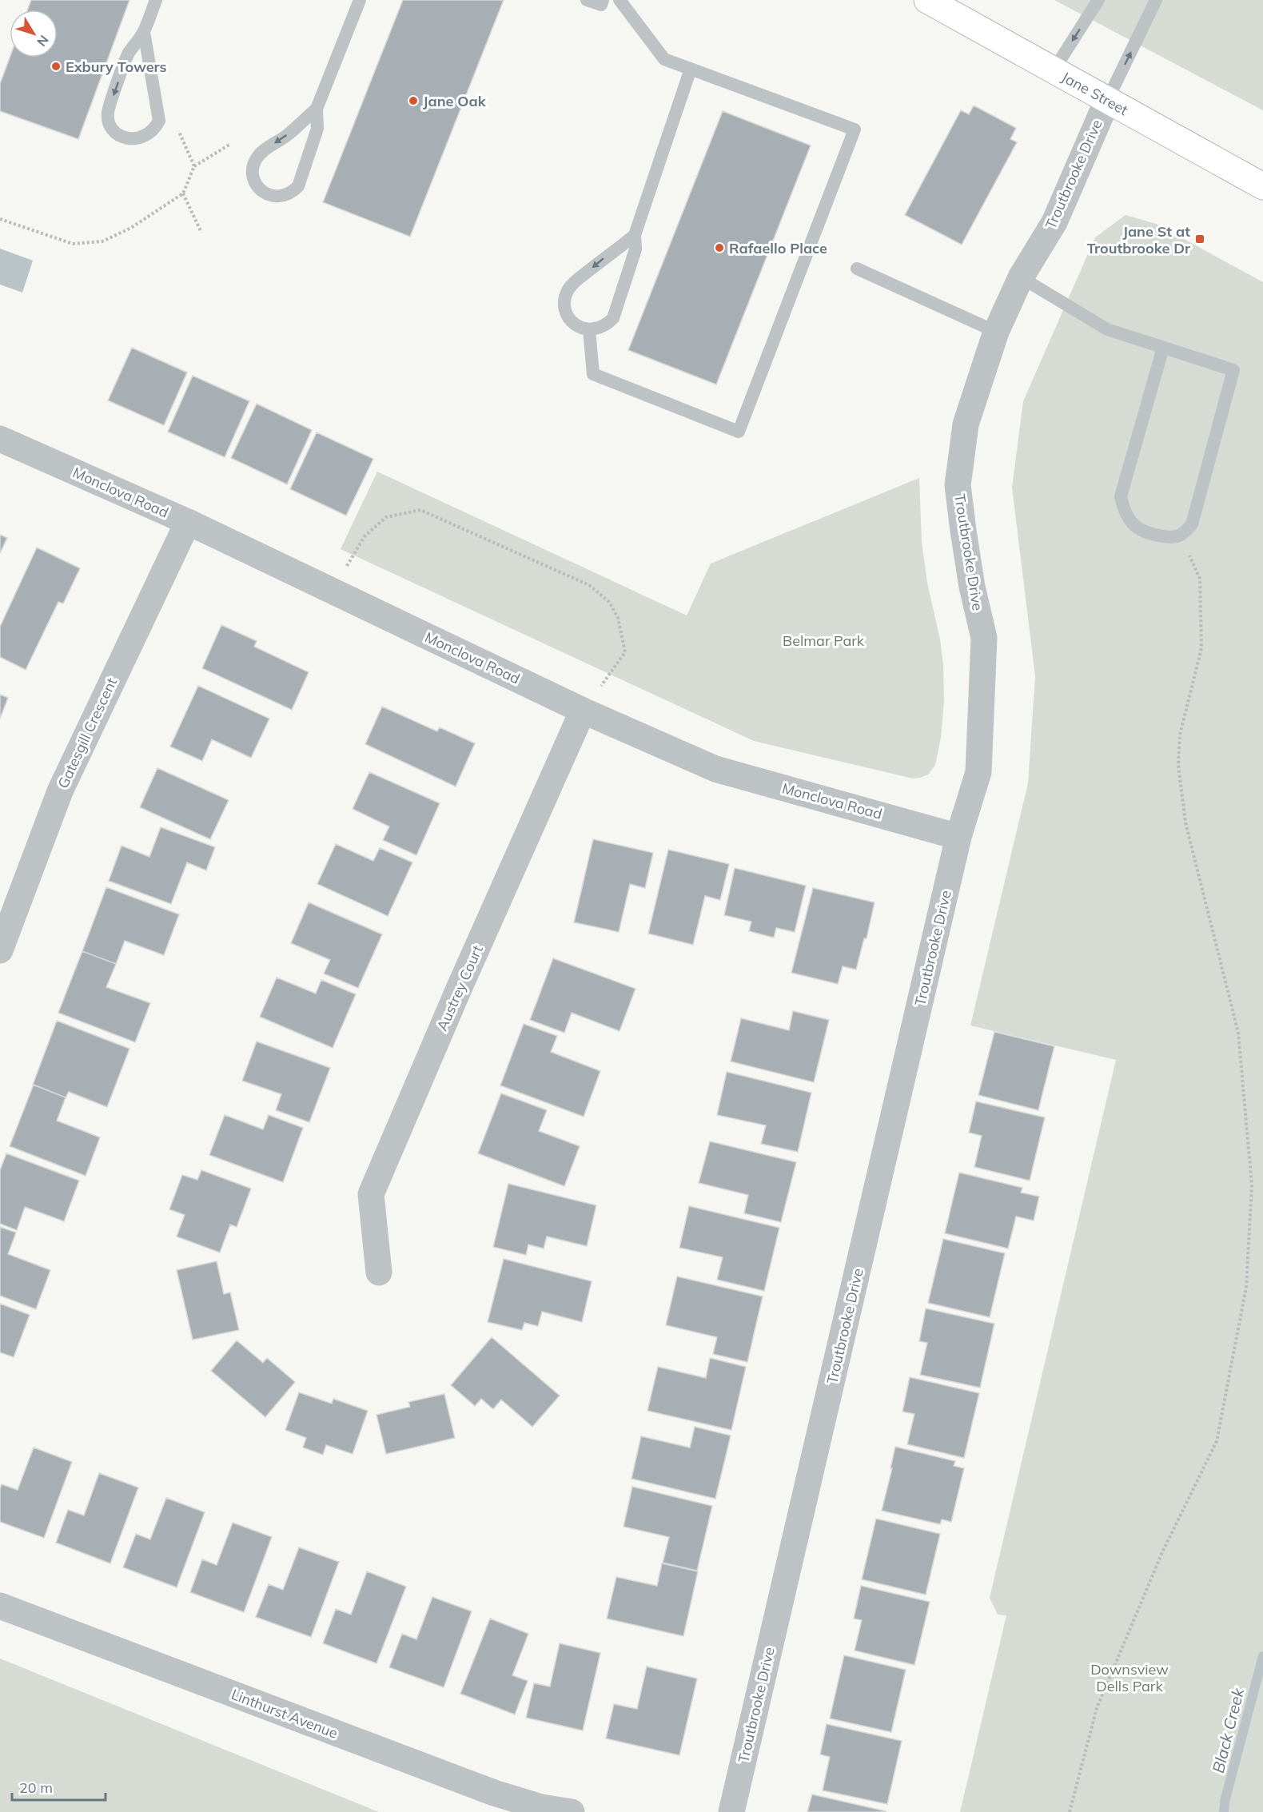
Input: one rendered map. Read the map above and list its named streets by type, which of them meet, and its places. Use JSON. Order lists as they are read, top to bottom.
{
  "streets": {
    "main road": ["Jane Street"],
    "street": [
      "Troutbrooke Drive",
      "Monclova Road",
      "Gatesgill Crescent",
      "Austrey Court",
      "Linthurst Avenue"
    ]
  },
  "crossings": [
    ["Jane Street", "Troutbrooke Drive"],
    ["Troutbrooke Drive", "Monclova Road"],
    ["Monclova Road", "Gatesgill Crescent"],
    ["Monclova Road", "Austrey Court"]
  ],
  "water": ["Black Creek"],
  "parks": ["Belmar Park", "Downsview Dells Park"],
  "places": {
    "other": ["Exbury Towers", "Jane Oak", "Rafaello Place"],
    "transit": ["Jane St at Troutbrooke Dr"]
  },
  "scale_bar": "20 m",
  "north": "bottom right"
}
